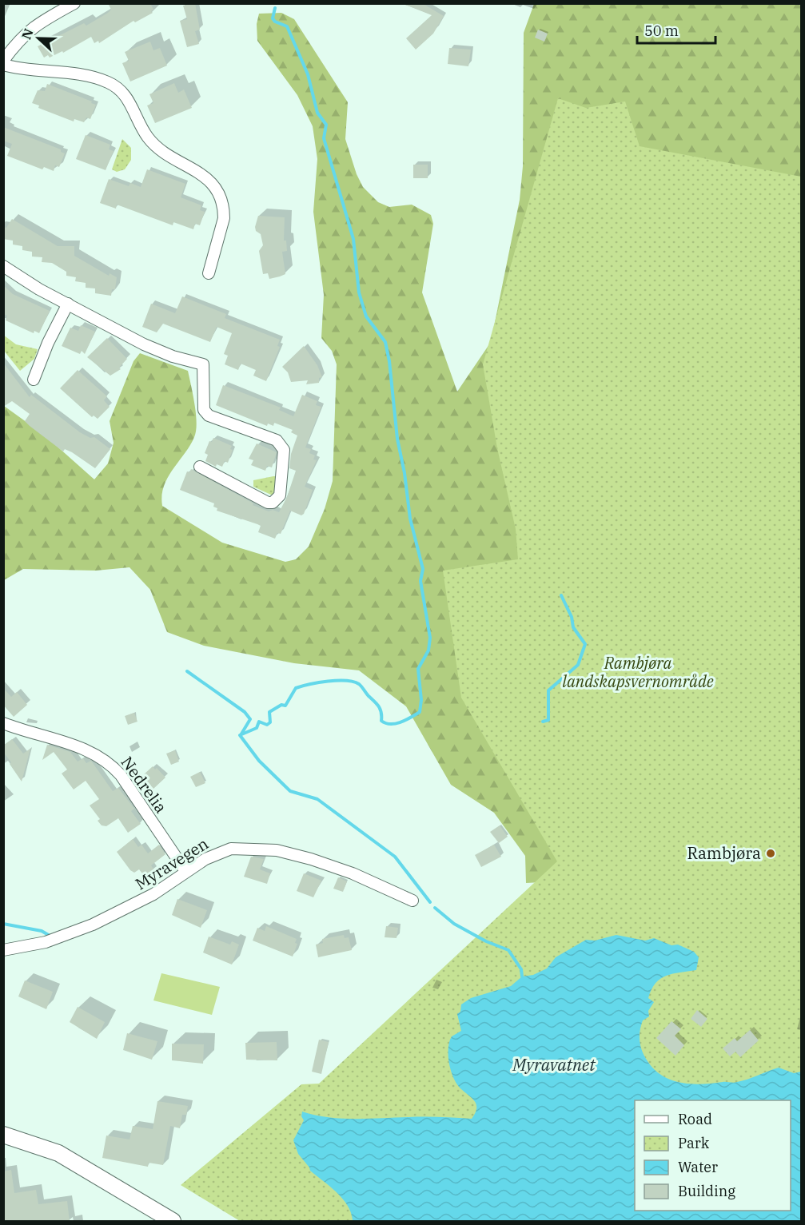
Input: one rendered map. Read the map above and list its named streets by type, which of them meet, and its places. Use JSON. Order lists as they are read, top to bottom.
{
  "streets": {
    "street": ["Nedrelia", "Myravegen"]
  },
  "crossings": [
    ["Nedrelia", "Myravegen"]
  ],
  "water": ["Myravatnet"],
  "parks": ["Rambjøra landskapsvernområde"],
  "places": ["Rambjøra"],
  "legend": [
    "Road",
    "Park",
    "Water",
    "Building"
  ],
  "scale_bar": "50 m",
  "north": "left"
}
